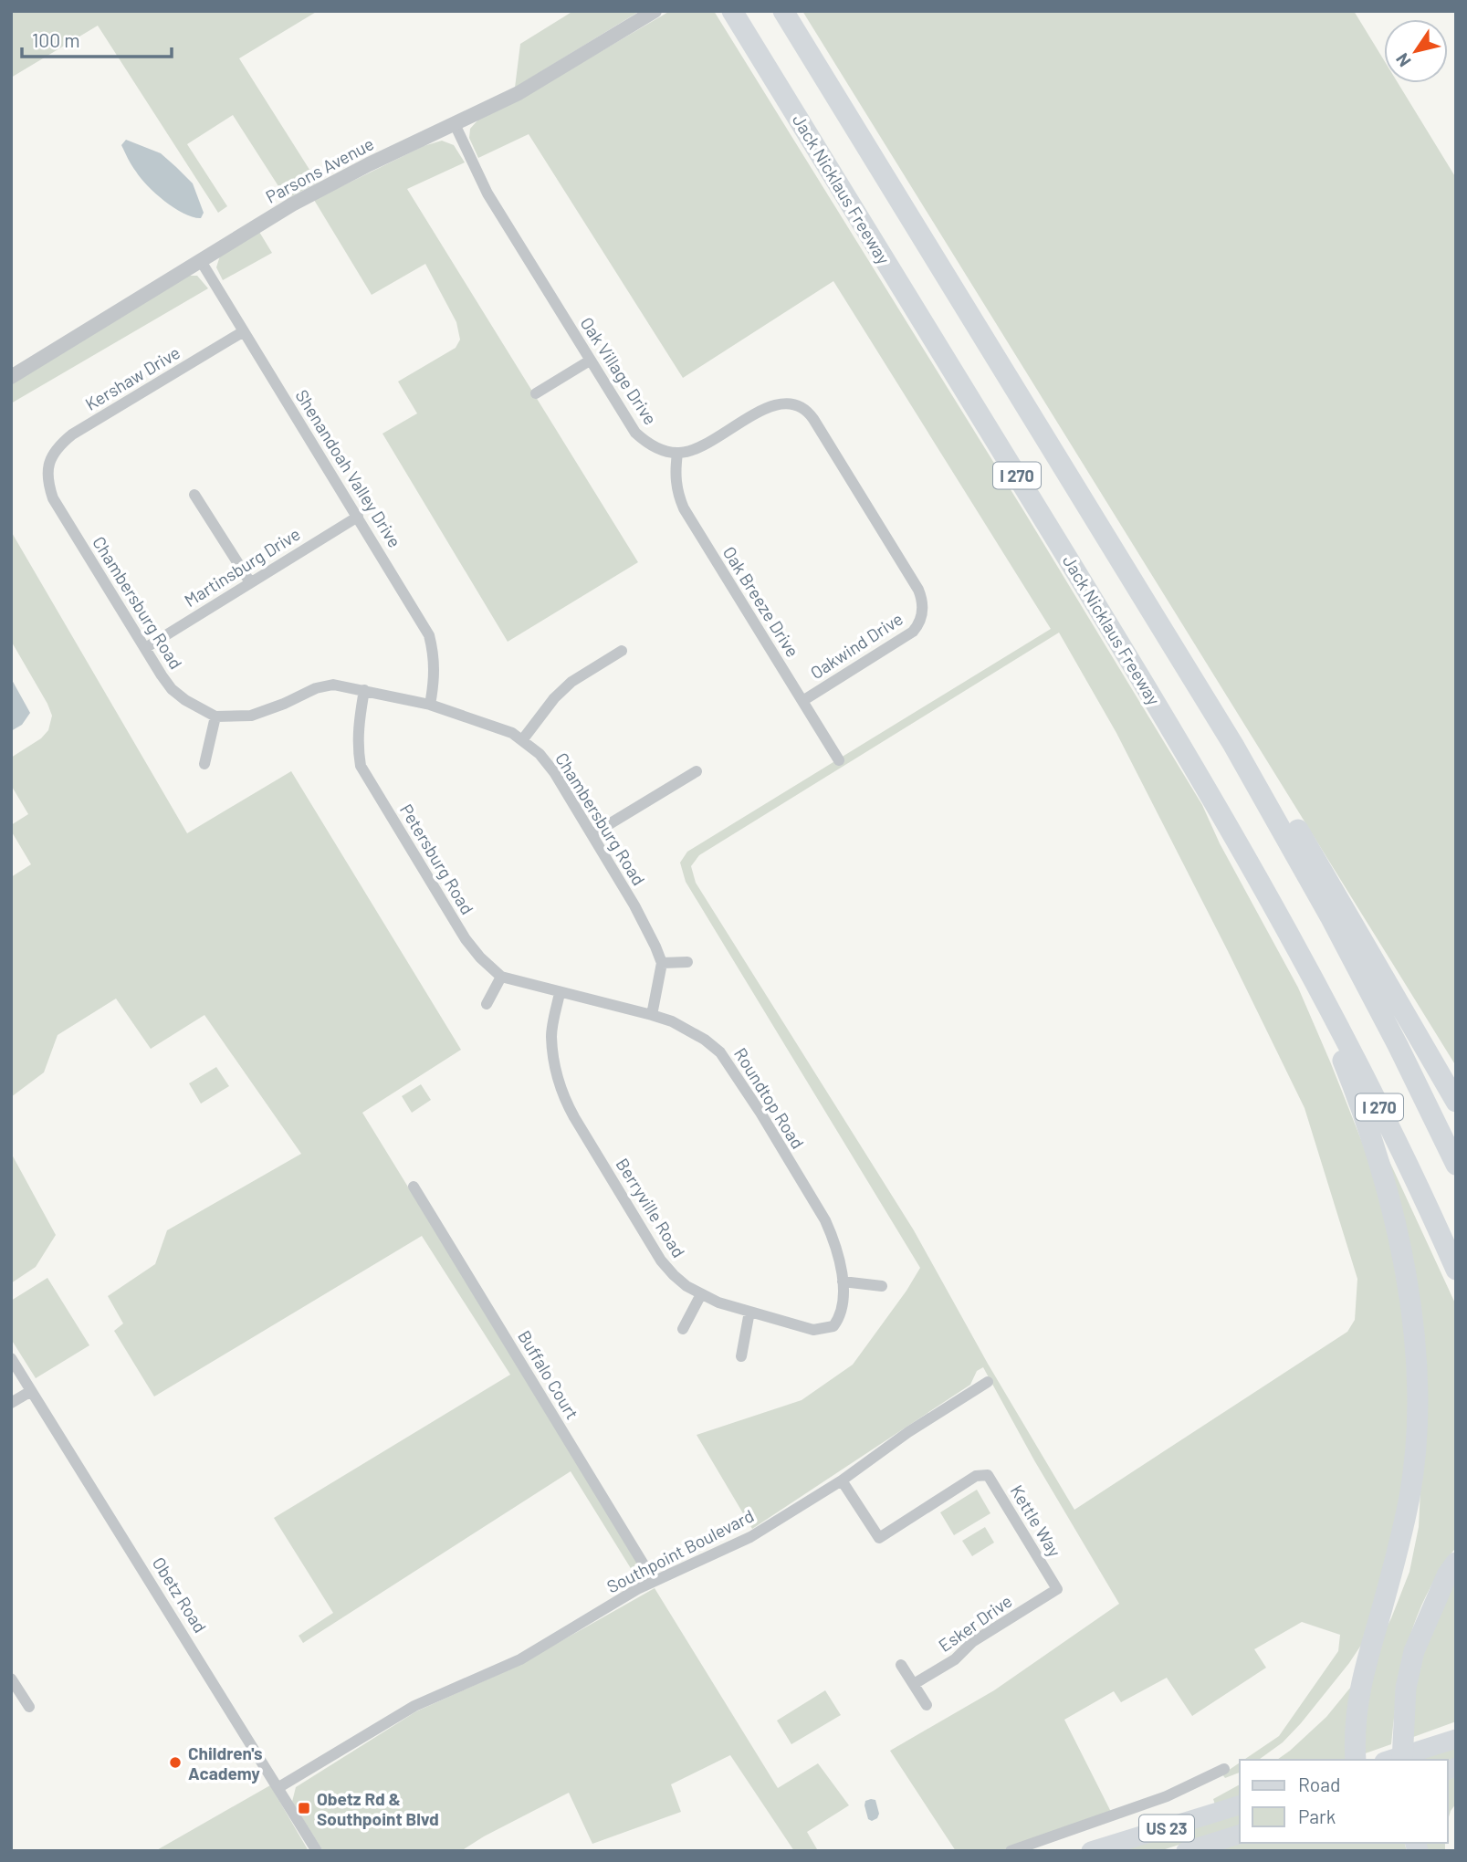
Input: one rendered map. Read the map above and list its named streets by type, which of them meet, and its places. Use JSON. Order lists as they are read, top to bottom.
{
  "streets": {
    "highway": ["Jack Nicklaus Freeway", "I 270"],
    "main road": ["US 23"],
    "street": [
      "Parsons Avenue",
      "Oak Village Drive",
      "Kershaw Drive",
      "Shenandoah Valley Drive",
      "Martinsburg Drive",
      "Oak Breeze Drive",
      "Chambersburg Road",
      "Oakwind Drive",
      "Petersburg Road",
      "Roundtop Road",
      "Berryville Road",
      "Buffalo Court",
      "Kettle Way",
      "Southpoint Boulevard",
      "Obetz Road",
      "Esker Drive"
    ]
  },
  "crossings": [
    ["Parsons Avenue", "Oak Village Drive"],
    ["Parsons Avenue", "Shenandoah Valley Drive"],
    ["Oak Village Drive", "Oak Breeze Drive"],
    ["Oak Village Drive", "Oakwind Drive"],
    ["Kershaw Drive", "Shenandoah Valley Drive"],
    ["Kershaw Drive", "Chambersburg Road"],
    ["Shenandoah Valley Drive", "Martinsburg Drive"],
    ["Shenandoah Valley Drive", "Chambersburg Road"],
    ["Martinsburg Drive", "Chambersburg Road"],
    ["Oak Breeze Drive", "Oakwind Drive"],
    ["Chambersburg Road", "Petersburg Road"],
    ["Petersburg Road", "Roundtop Road"],
    ["Petersburg Road", "Berryville Road"],
    ["Roundtop Road", "Berryville Road"],
    ["Buffalo Court", "Southpoint Boulevard"],
    ["Kettle Way", "Southpoint Boulevard"],
    ["Kettle Way", "Esker Drive"],
    ["Southpoint Boulevard", "Obetz Road"]
  ],
  "places": {
    "other": ["Children's Academy"],
    "transit": ["Obetz Rd & Southpoint Blvd"]
  },
  "legend": ["Road", "Park"],
  "scale_bar": "100 m",
  "north": "bottom left"
}
